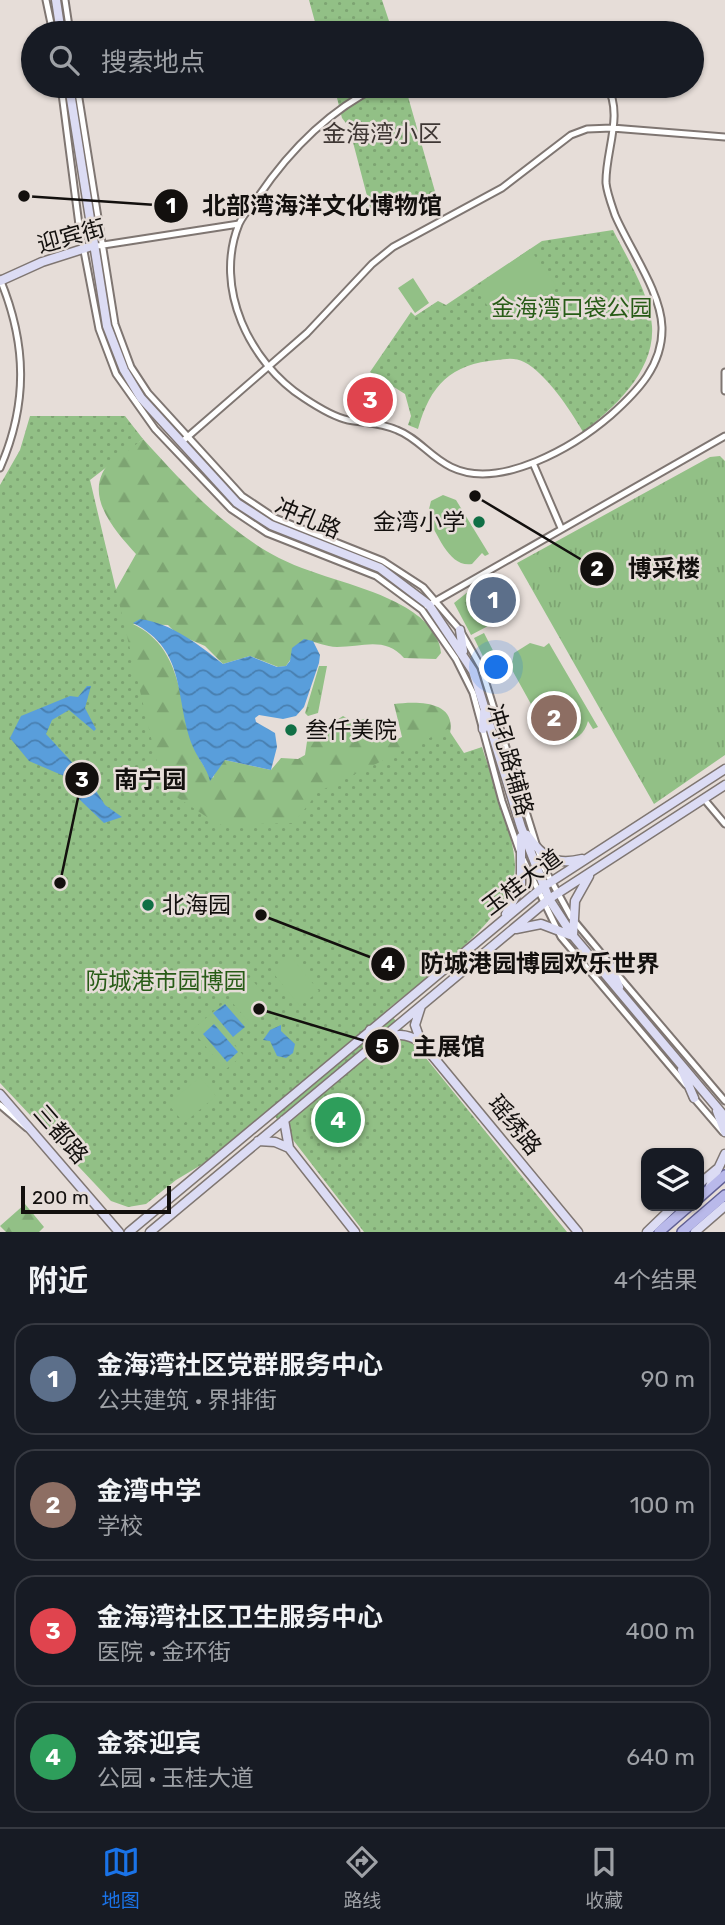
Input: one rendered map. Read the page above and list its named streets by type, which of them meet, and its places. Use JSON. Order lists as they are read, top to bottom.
{
  "streets": {
    "main road": [
      "迎宾街",
      "冲孔路",
      "玉桂大道",
      "瑶绣路",
      "三都路"
    ],
    "street": ["冲孔路辅路"]
  },
  "crossings": [
    ["迎宾街", "冲孔路"],
    ["冲孔路", "冲孔路辅路"],
    ["冲孔路", "玉桂大道"],
    ["冲孔路辅路", "玉桂大道"]
  ],
  "districts": ["金海湾小区"],
  "parks": ["金海湾口袋公园", "防城港市园博园"],
  "places": [
    "北部湾海洋文化博物馆",
    "博采楼",
    "金湾小学",
    "叁仟美院",
    "南宁园",
    "北海园",
    "防城港园博园欢乐世界",
    "主展馆"
  ],
  "scale_bar": "200 m",
  "page": {
    "search": "搜索地点",
    "pins": [
      "3",
      "1",
      "2",
      "4"
    ],
    "scale": "200 m",
    "heading": ["附近", "4个结果"],
    "list": [
      {
        "mark": "1",
        "name": "金海湾社区党群服务中心",
        "note": "公共建筑 · 界排街",
        "value": "90 m"
      },
      {
        "mark": "2",
        "name": "金湾中学",
        "note": "学校",
        "value": "100 m"
      },
      {
        "mark": "3",
        "name": "金海湾社区卫生服务中心",
        "note": "医院 · 金环街",
        "value": "400 m"
      },
      {
        "mark": "4",
        "name": "金茶迎宾",
        "note": "公园 · 玉桂大道",
        "value": "640 m"
      }
    ],
    "nav": ["地图", "路线", "收藏"]
  }
}
